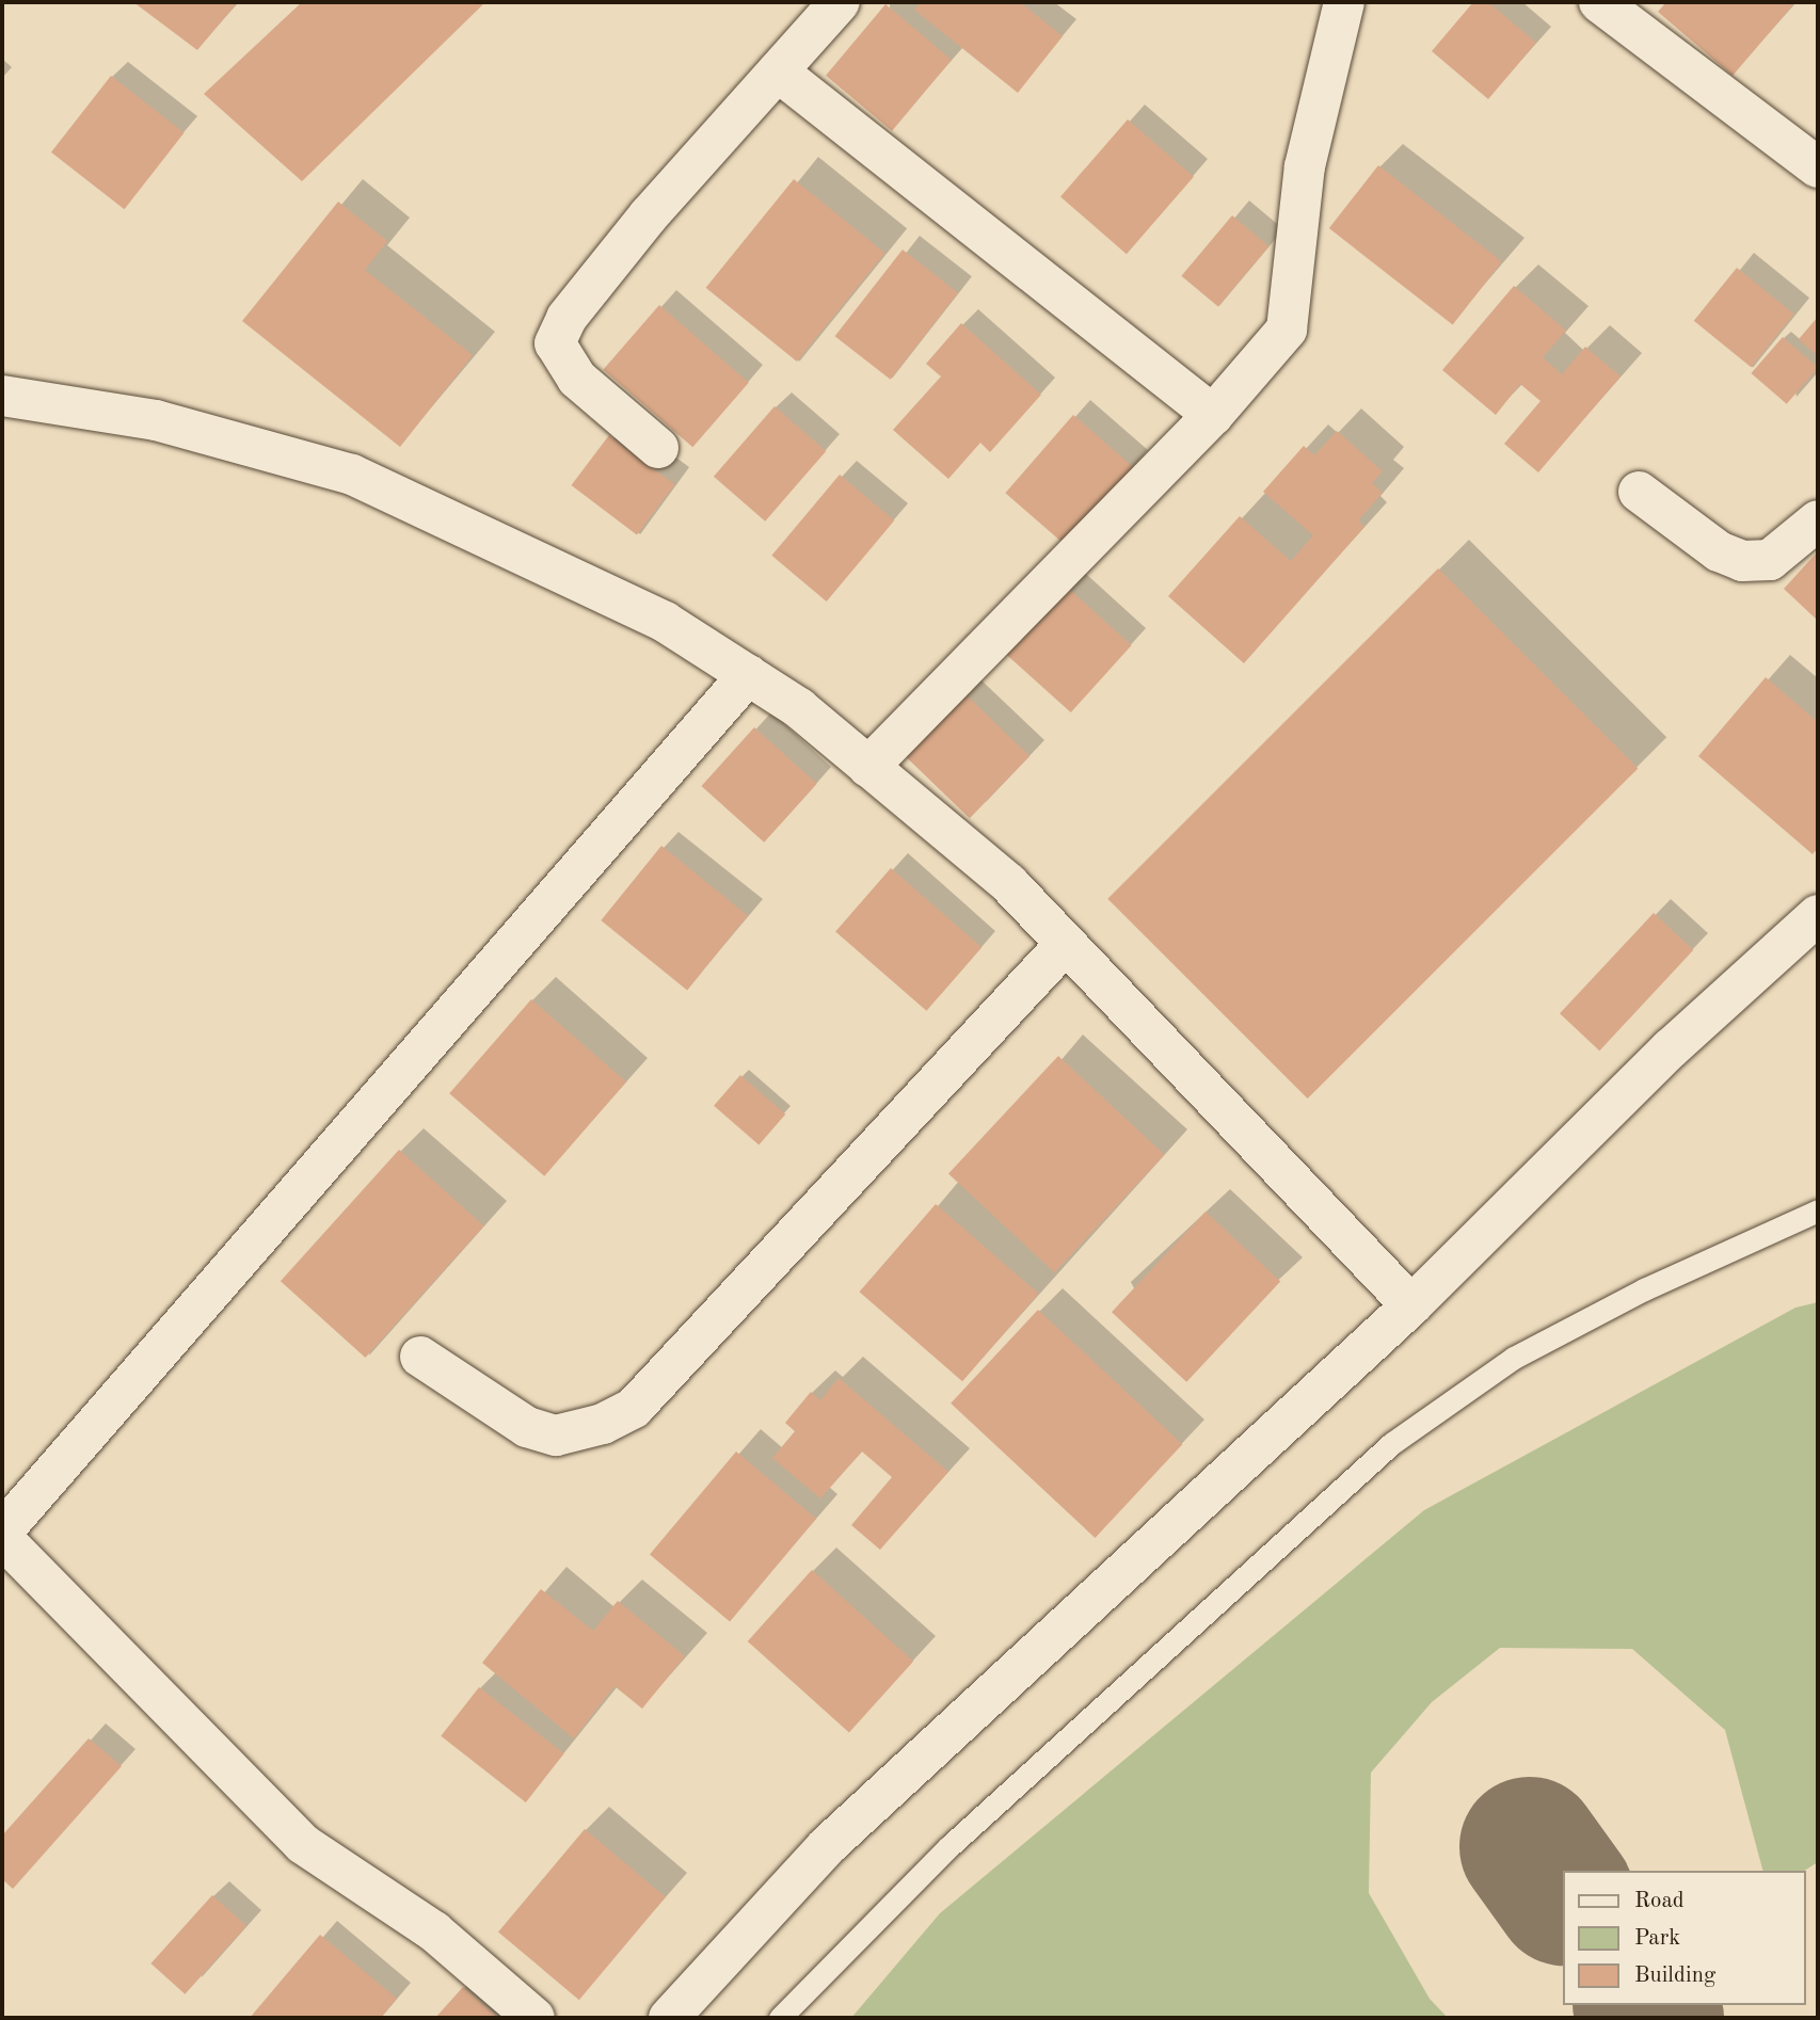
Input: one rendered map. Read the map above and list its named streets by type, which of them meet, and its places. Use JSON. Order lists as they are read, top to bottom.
{
  "legend": ["Road", "Park", "Building"]
}
